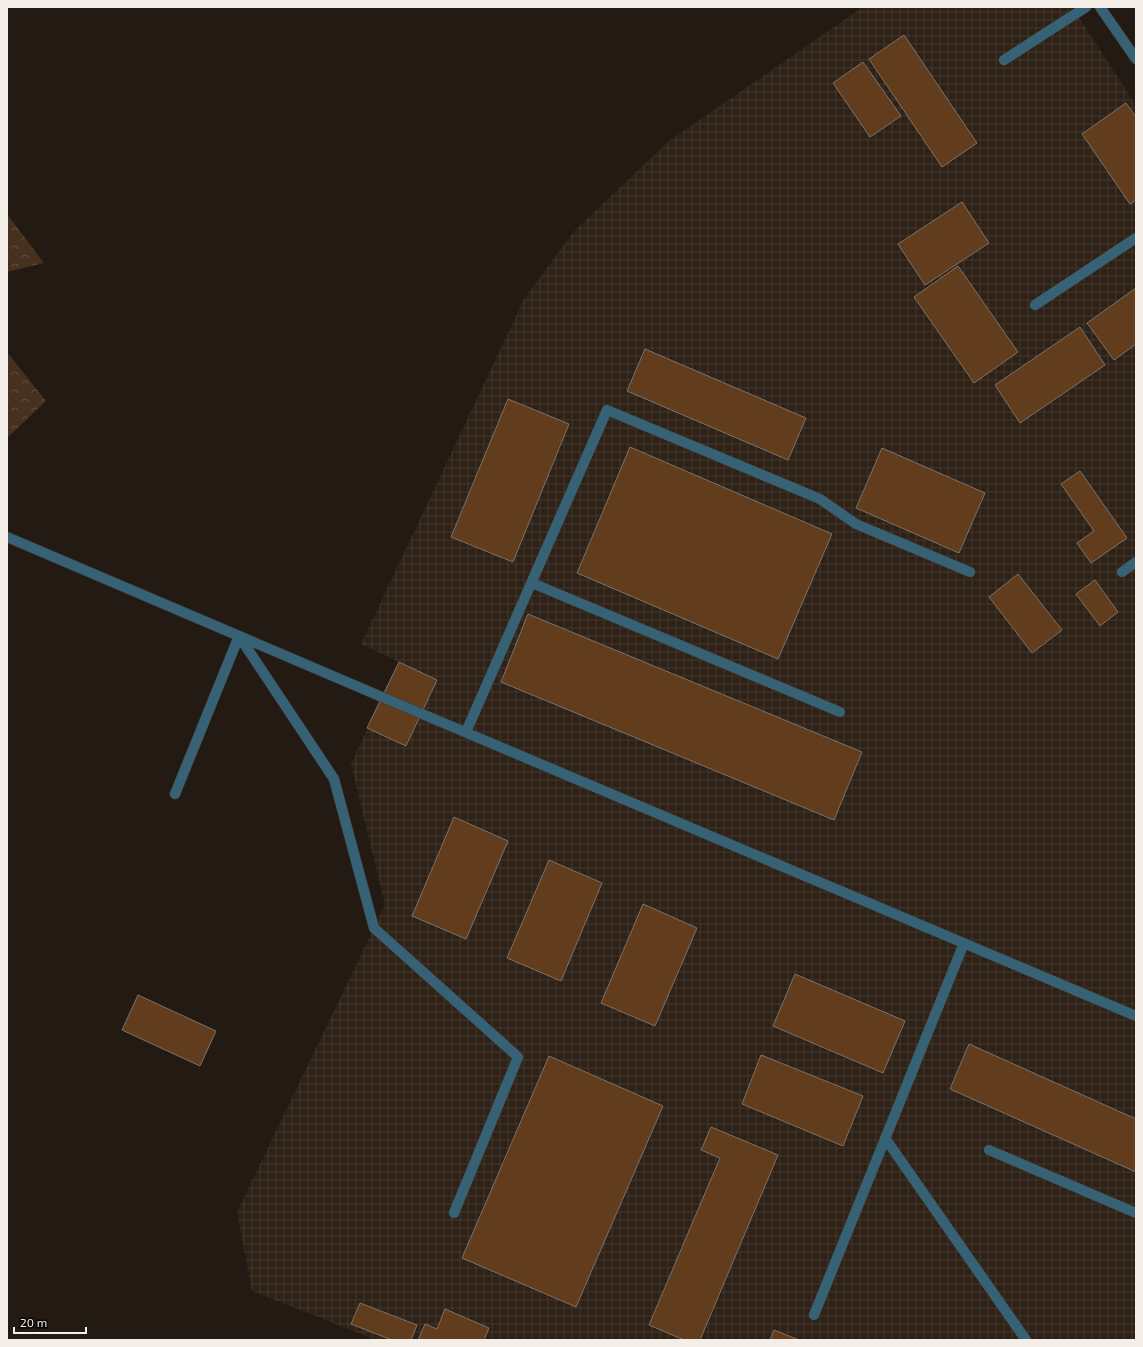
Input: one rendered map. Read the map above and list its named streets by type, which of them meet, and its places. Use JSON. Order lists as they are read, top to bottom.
{
  "scale_bar": "20 m"
}
